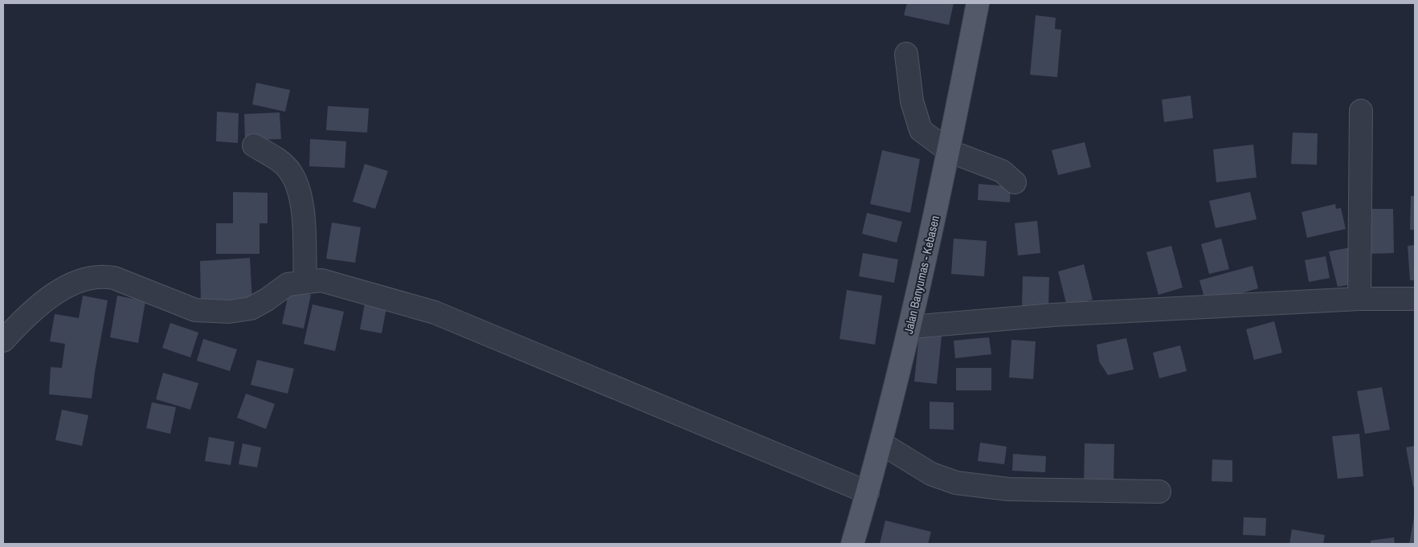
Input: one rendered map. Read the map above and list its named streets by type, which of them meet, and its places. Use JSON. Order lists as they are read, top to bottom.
{
  "streets": {
    "main road": ["Jalan Banyumas - Kebasen"]
  }
}
